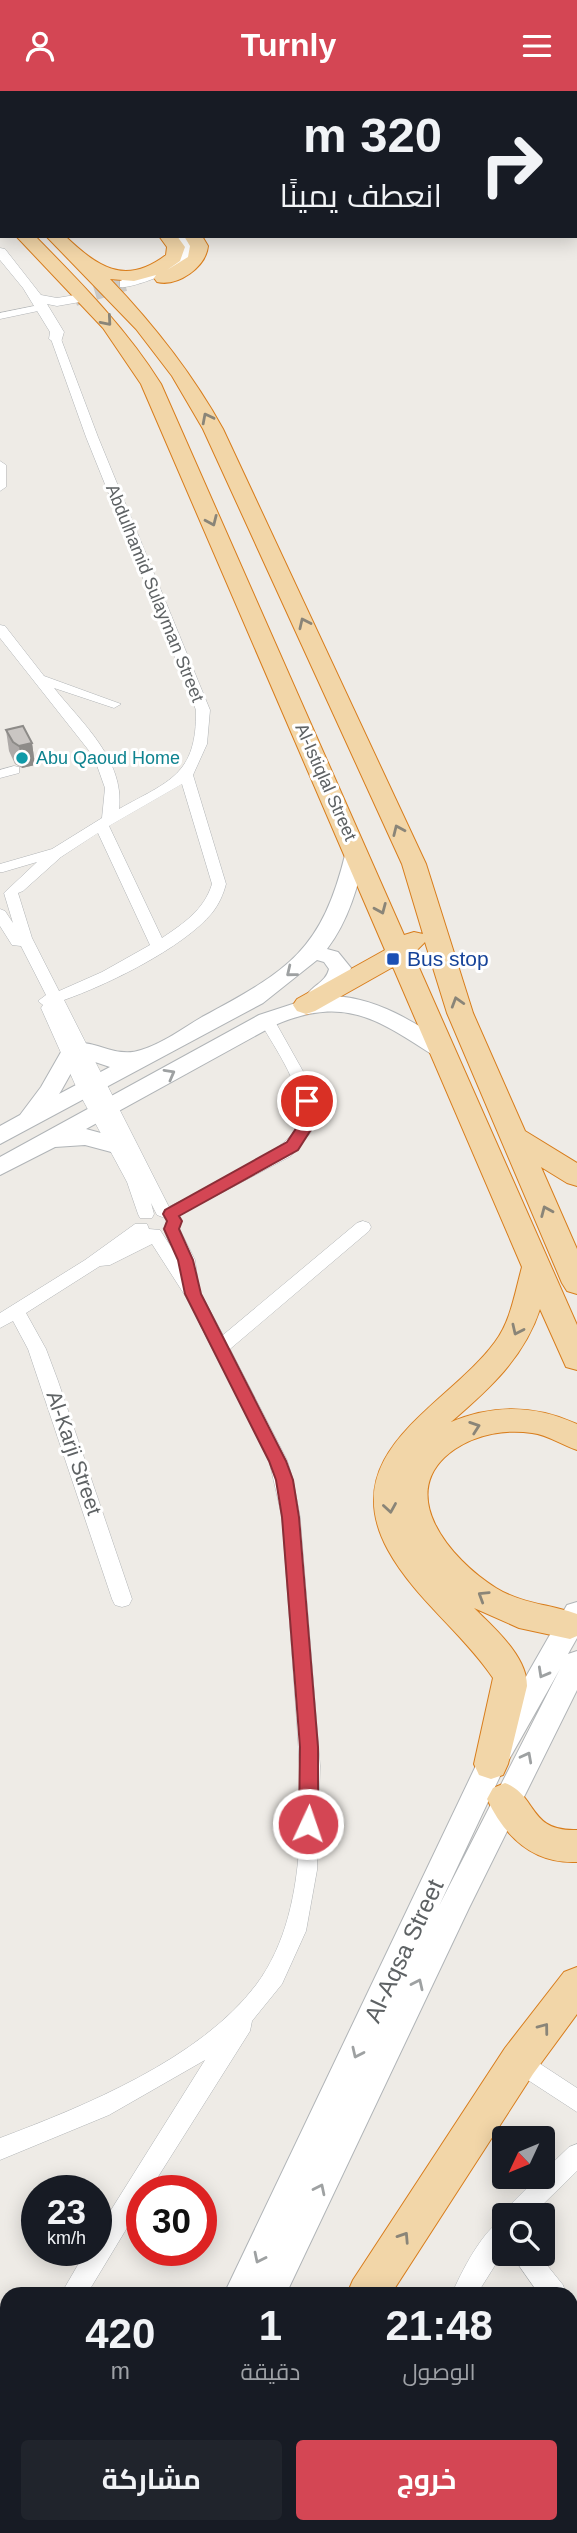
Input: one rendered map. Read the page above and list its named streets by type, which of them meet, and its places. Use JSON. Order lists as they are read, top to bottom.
{
  "streets": {
    "highway": ["Al-Istiqlal Street"],
    "main road": ["Al-Aqsa Street"],
    "street": ["Abdulhamid Sulayman Street", "Al-Karji Street"]
  },
  "places": {
    "other": ["Abu Qaoud Home"],
    "transit": ["Bus stop"]
  },
  "north": "bottom left",
  "page": {
    "header": "Turnly",
    "turn": ["320 m", "انعطف يمينًا"],
    "speed": "23 km/h",
    "limit": "30",
    "eta": [
      "21:48",
      "الوصول",
      "1",
      "دقيقة",
      "420",
      "m"
    ],
    "buttons": ["خروج", "مشاركة"]
  }
}
